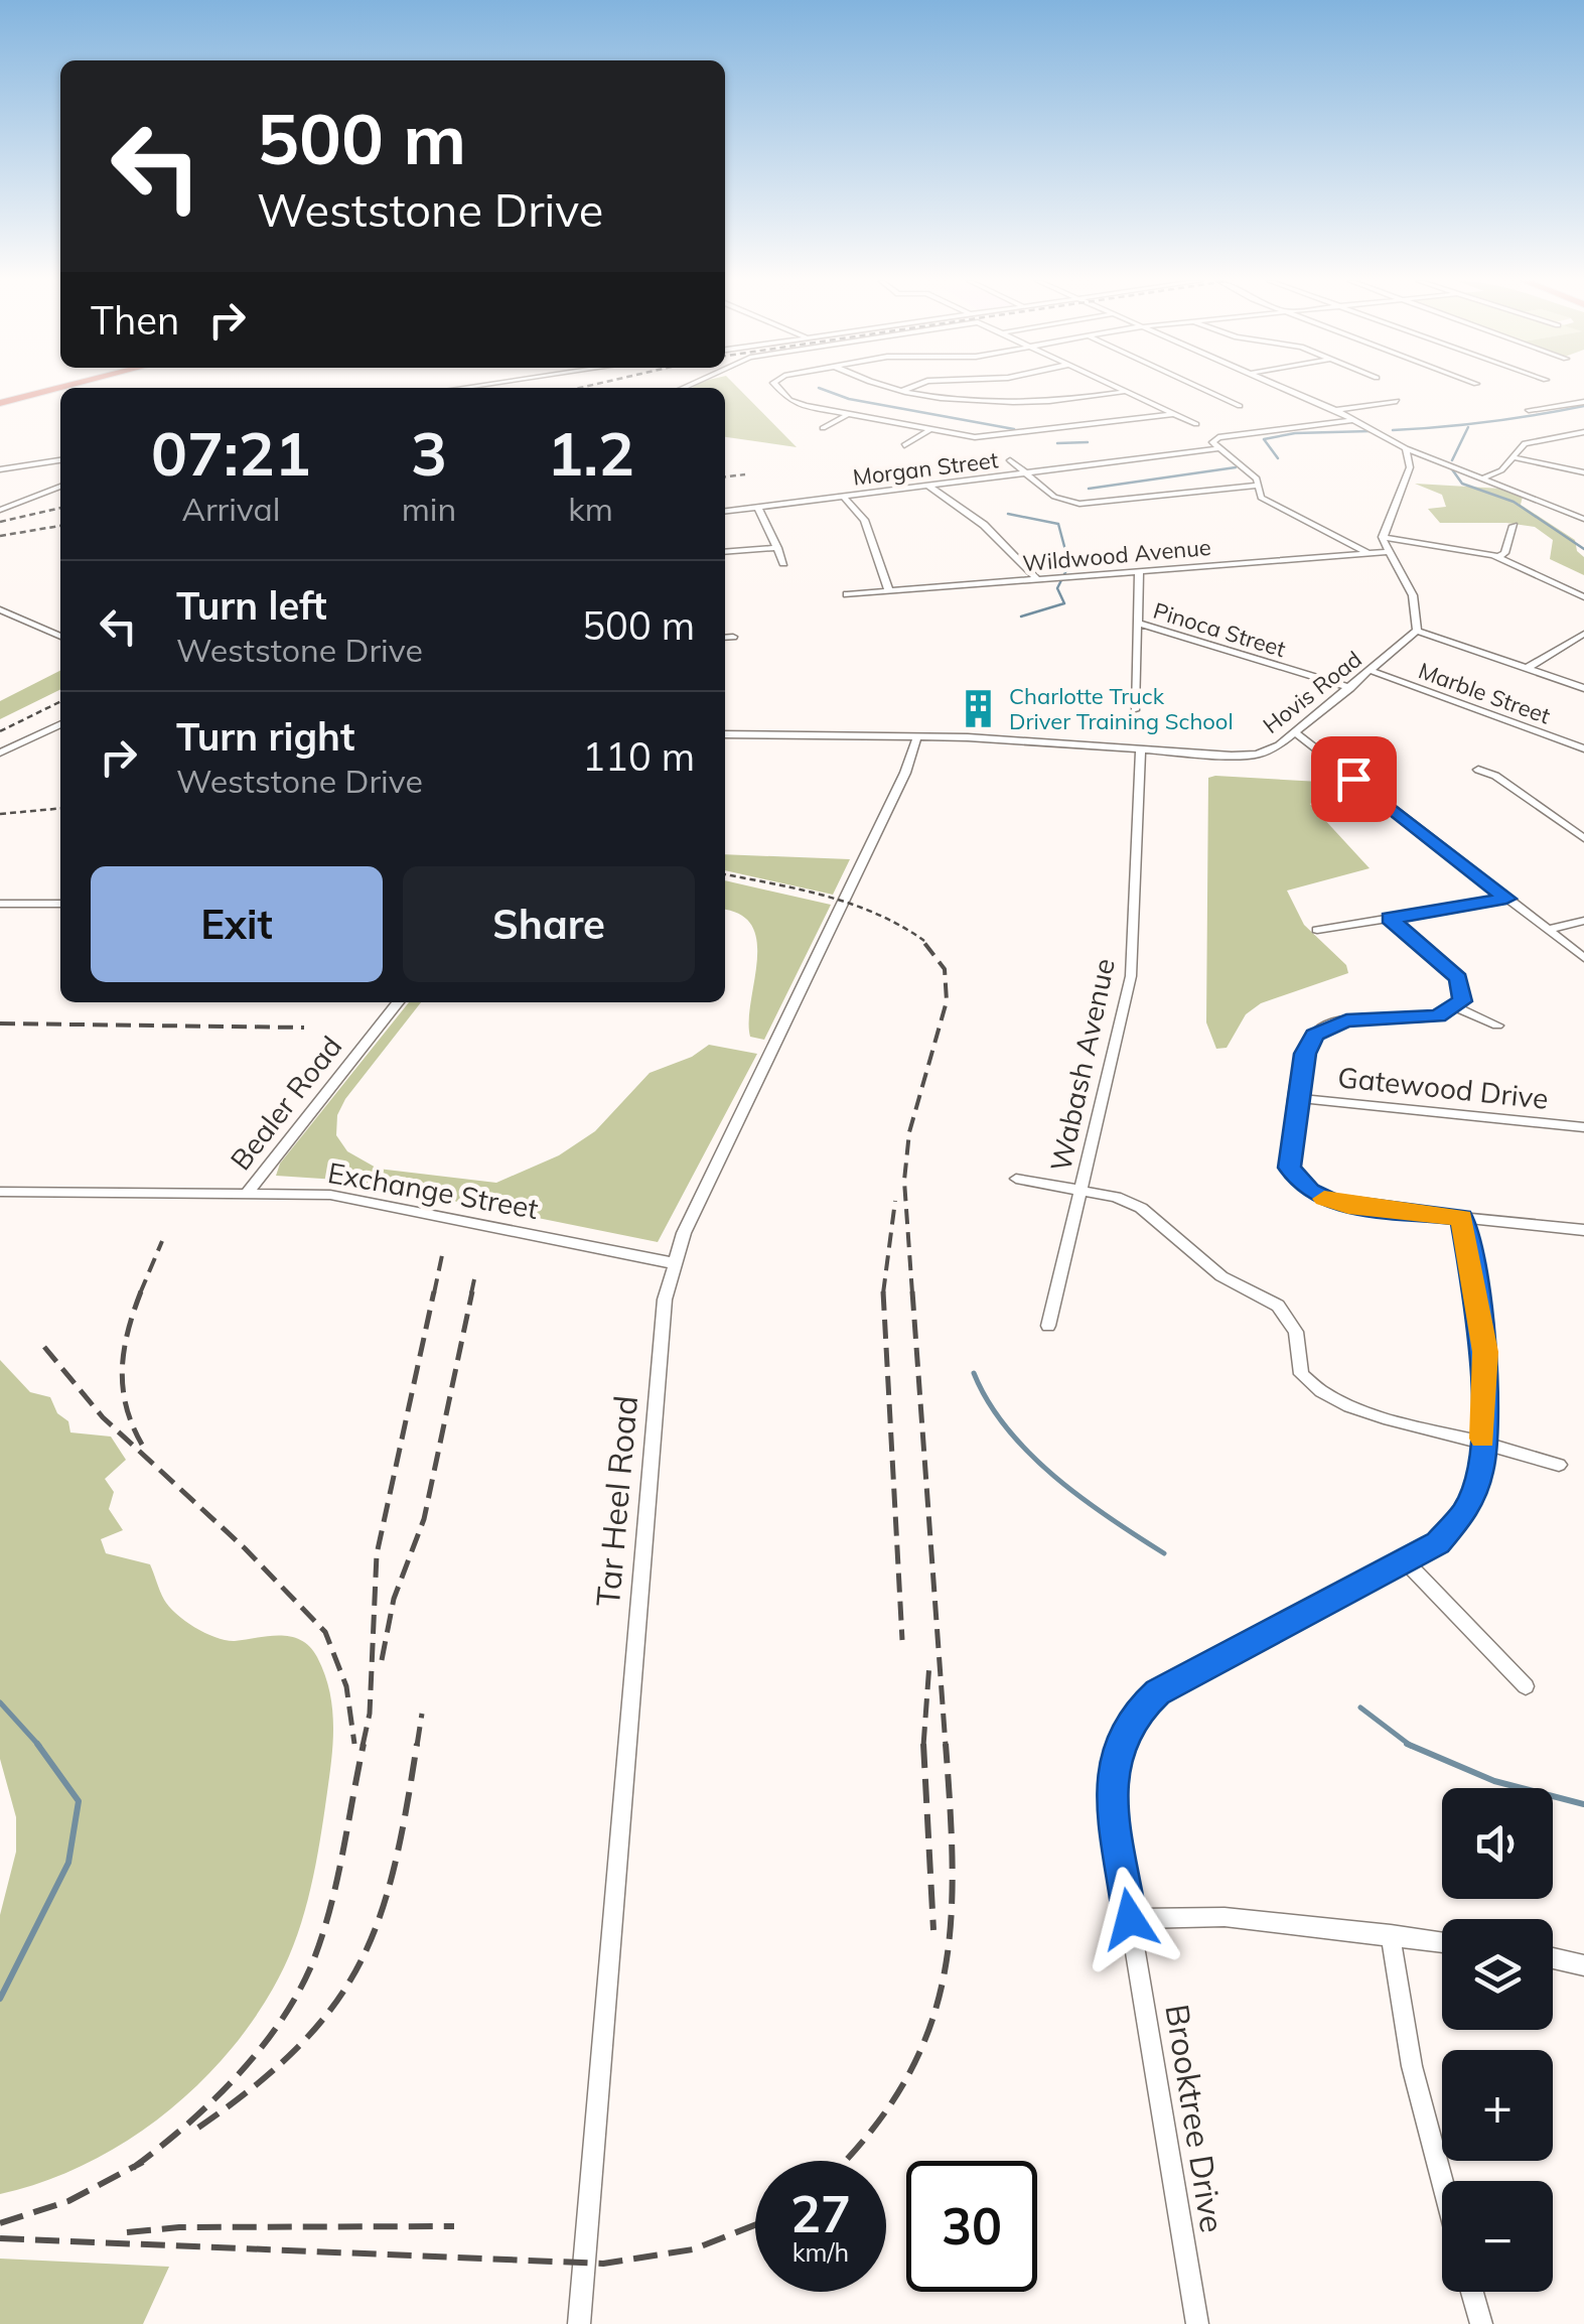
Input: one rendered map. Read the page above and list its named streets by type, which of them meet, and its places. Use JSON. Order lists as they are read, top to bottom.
{
  "streets": {
    "street": [
      "Morgan Street",
      "Wildwood Avenue",
      "Pinoca Street",
      "Hovis Road",
      "Marble Street",
      "Wabash Avenue",
      "Gatewood Drive",
      "Bealer Road",
      "Exchange Street",
      "Tar Heel Road",
      "Brooktree Drive"
    ]
  },
  "crossings": [
    ["Pinoca Street", "Hovis Road"],
    ["Hovis Road", "Marble Street"],
    ["Hovis Road", "Wabash Avenue"],
    ["Hovis Road", "Tar Heel Road"],
    ["Bealer Road", "Exchange Street"],
    ["Exchange Street", "Tar Heel Road"]
  ],
  "places": {
    "building": ["Charlotte Truck Driver Training School"]
  },
  "page": {
    "turn": ["500 m", "Weststone Drive"],
    "then": "Then",
    "eta": [
      "07:21",
      "Arrival",
      "3",
      "min",
      "1.2",
      "km"
    ],
    "list": [
      {
        "name": "Turn left",
        "note": "Weststone Drive",
        "value": "500 m"
      },
      {
        "name": "Turn right",
        "note": "Weststone Drive",
        "value": "110 m"
      }
    ],
    "buttons": ["Exit", "Share"],
    "map_buttons": ["+", "−"],
    "speed": "27 km/h",
    "limit": "30"
  }
}
